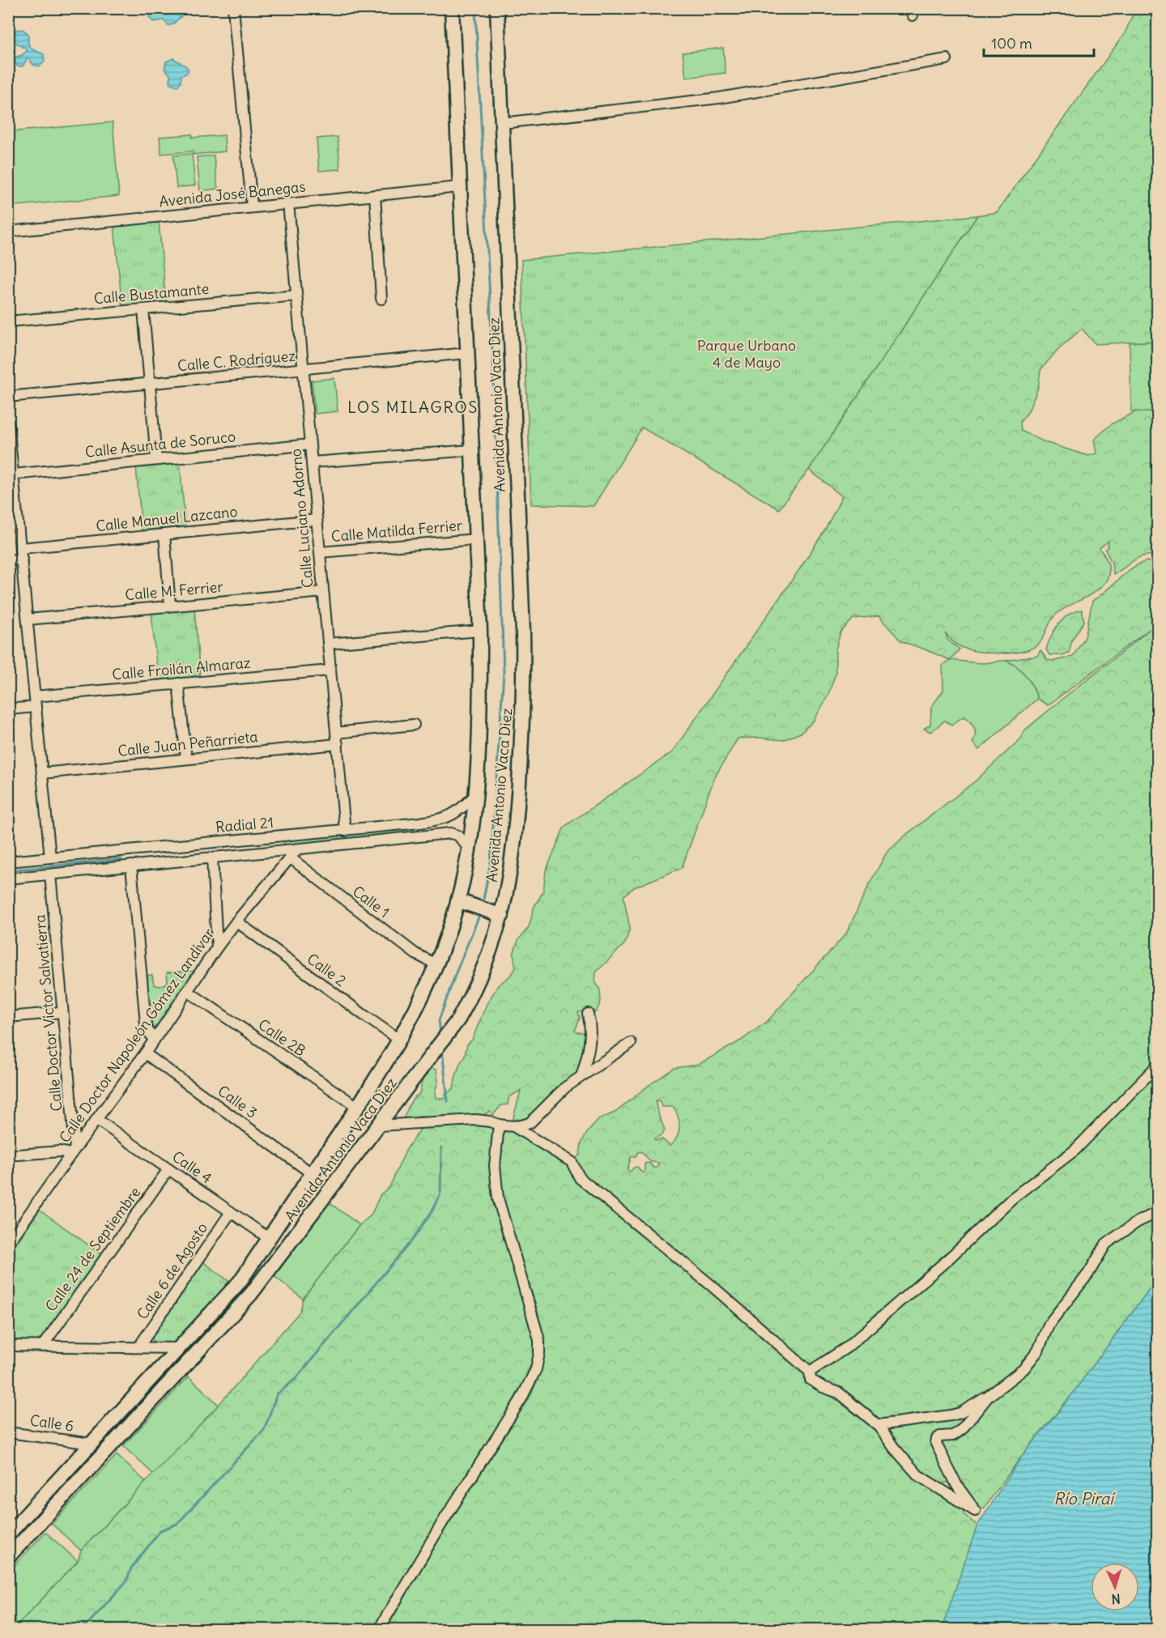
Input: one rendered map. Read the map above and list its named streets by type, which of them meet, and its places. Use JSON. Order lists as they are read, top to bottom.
{
  "streets": {
    "highway": ["Avenida Antonio Vaca Diez"],
    "street": [
      "Avenida José Banegas",
      "Calle Bustamante",
      "Calle C. Rodríguez",
      "Calle Asunta de Soruco",
      "Calle Luciano Adorno",
      "Calle Manuel Lazcano",
      "Calle Matilda Ferrier",
      "Calle M. Ferrier",
      "Calle Froilán Almaraz",
      "Calle Juan Peñarrieta",
      "Radial 21",
      "Calle 1",
      "Calle 2",
      "Calle Doctor Víctor Salvatierra",
      "Calle Doctor Napoleón Gómez Landívar",
      "Calle 2B",
      "Calle 3",
      "Calle 4",
      "Calle 24 de Septiembre",
      "Calle 6 de Agosto",
      "Calle 6"
    ]
  },
  "crossings": [
    ["Avenida José Banegas", "Avenida Antonio Vaca Diez"],
    ["Avenida José Banegas", "Calle Luciano Adorno"],
    ["Calle Bustamante", "Calle Luciano Adorno"],
    ["Calle C. Rodríguez", "Avenida Antonio Vaca Diez"],
    ["Calle C. Rodríguez", "Calle Luciano Adorno"],
    ["Avenida Antonio Vaca Diez", "Calle Matilda Ferrier"],
    ["Avenida Antonio Vaca Diez", "Radial 21"],
    ["Avenida Antonio Vaca Diez", "Calle 1"],
    ["Avenida Antonio Vaca Diez", "Calle 2"],
    ["Avenida Antonio Vaca Diez", "Calle 2B"],
    ["Avenida Antonio Vaca Diez", "Calle 3"],
    ["Avenida Antonio Vaca Diez", "Calle 4"],
    ["Avenida Antonio Vaca Diez", "Calle 6"],
    ["Calle Asunta de Soruco", "Calle Luciano Adorno"],
    ["Calle Luciano Adorno", "Calle Manuel Lazcano"],
    ["Calle Luciano Adorno", "Calle Matilda Ferrier"],
    ["Calle Luciano Adorno", "Calle M. Ferrier"],
    ["Calle Luciano Adorno", "Calle Froilán Almaraz"],
    ["Calle Luciano Adorno", "Calle Juan Peñarrieta"],
    ["Calle Luciano Adorno", "Radial 21"],
    ["Radial 21", "Calle 1"],
    ["Radial 21", "Calle Doctor Víctor Salvatierra"],
    ["Radial 21", "Calle Doctor Napoleón Gómez Landívar"],
    ["Calle 1", "Calle Doctor Napoleón Gómez Landívar"],
    ["Calle 2", "Calle Doctor Napoleón Gómez Landívar"],
    ["Calle Doctor Víctor Salvatierra", "Calle Doctor Napoleón Gómez Landívar"],
    ["Calle Doctor Napoleón Gómez Landívar", "Calle 2B"],
    ["Calle Doctor Napoleón Gómez Landívar", "Calle 3"],
    ["Calle Doctor Napoleón Gómez Landívar", "Calle 4"],
    ["Calle 4", "Calle 24 de Septiembre"],
    ["Calle 4", "Calle 6 de Agosto"]
  ],
  "districts": ["LOS MILAGROS"],
  "water": ["Río Piraí"],
  "parks": ["Parque Urbano 4 de Mayo"],
  "scale_bar": "100 m",
  "north": "bottom"
}
